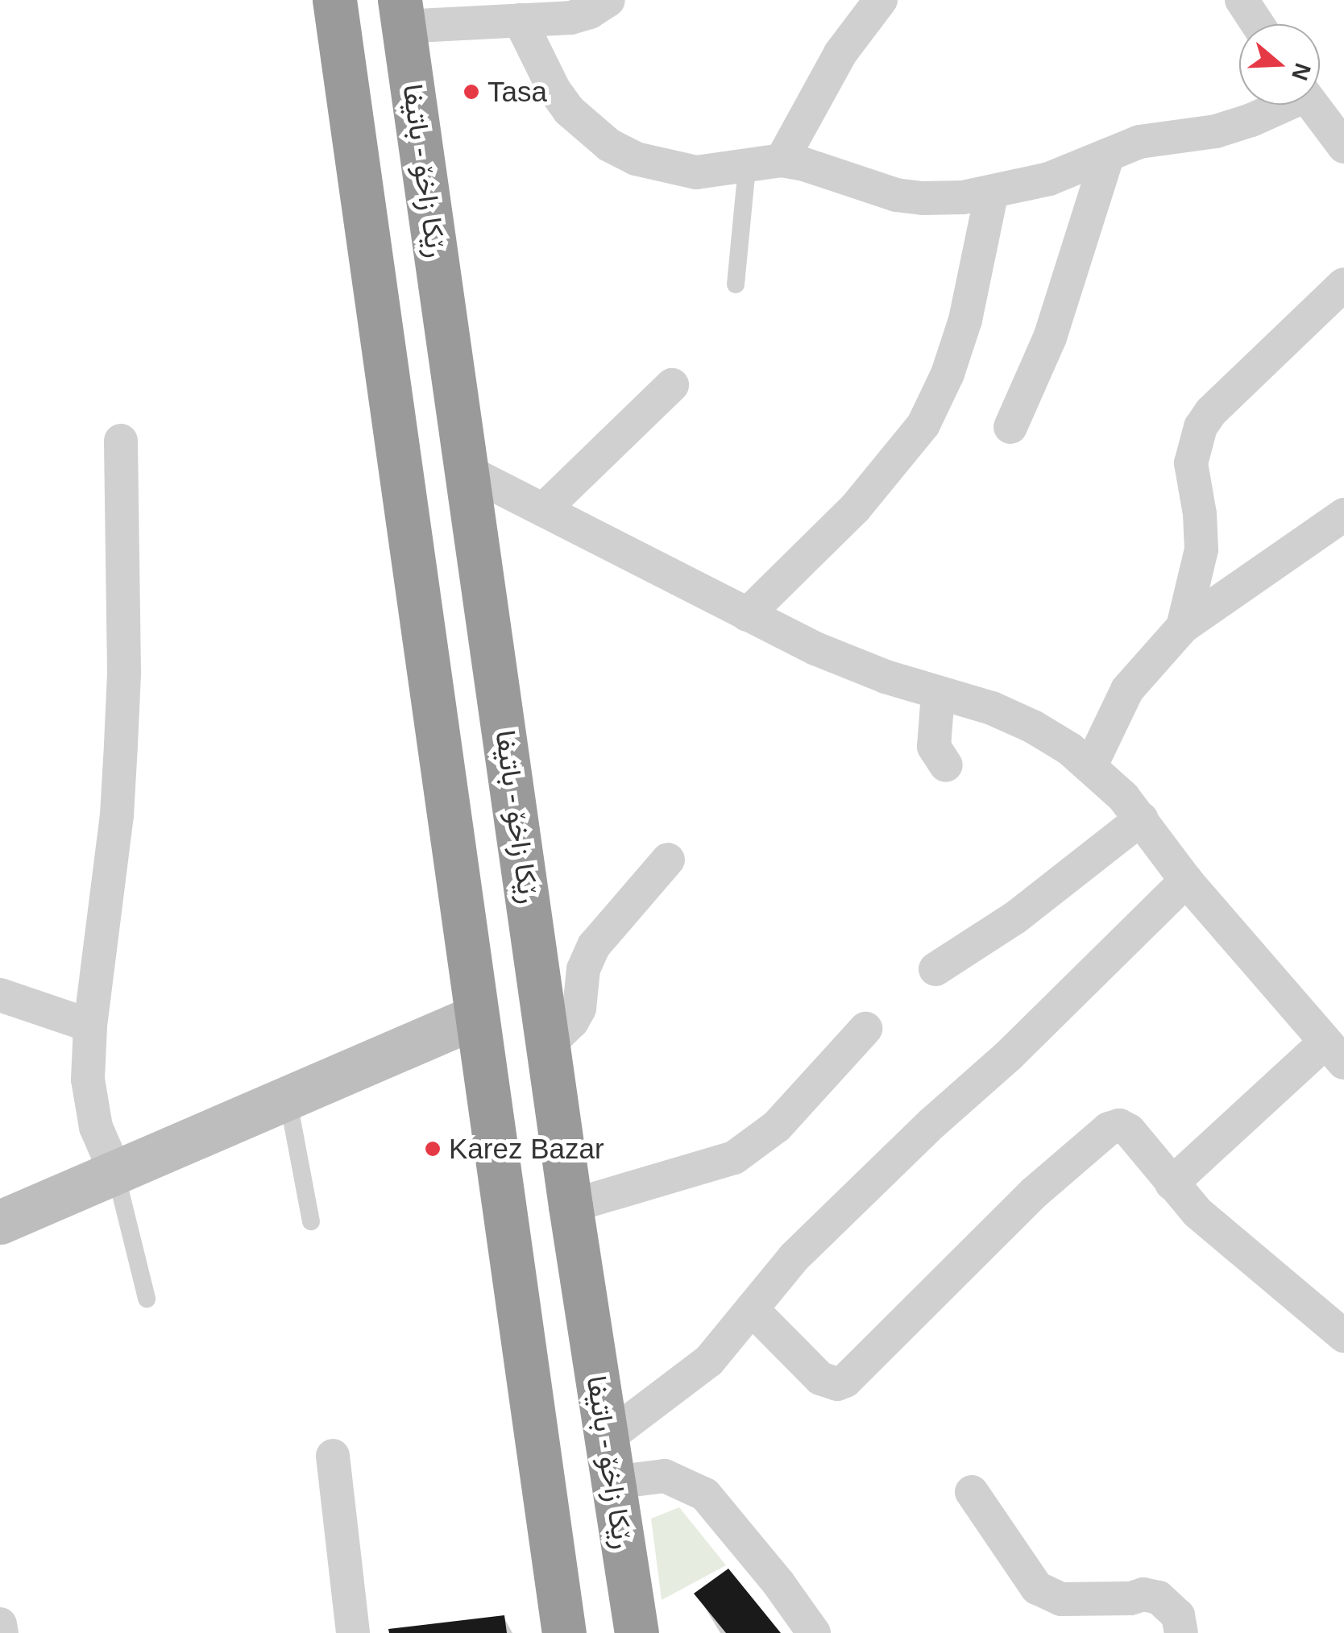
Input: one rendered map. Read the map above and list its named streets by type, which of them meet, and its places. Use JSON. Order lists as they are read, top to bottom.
{
  "streets": {
    "highway": ["رێکا زاخۆ - باتیفا"]
  },
  "places": ["Tasa", "Karez Bazar"],
  "north": "right"
}
